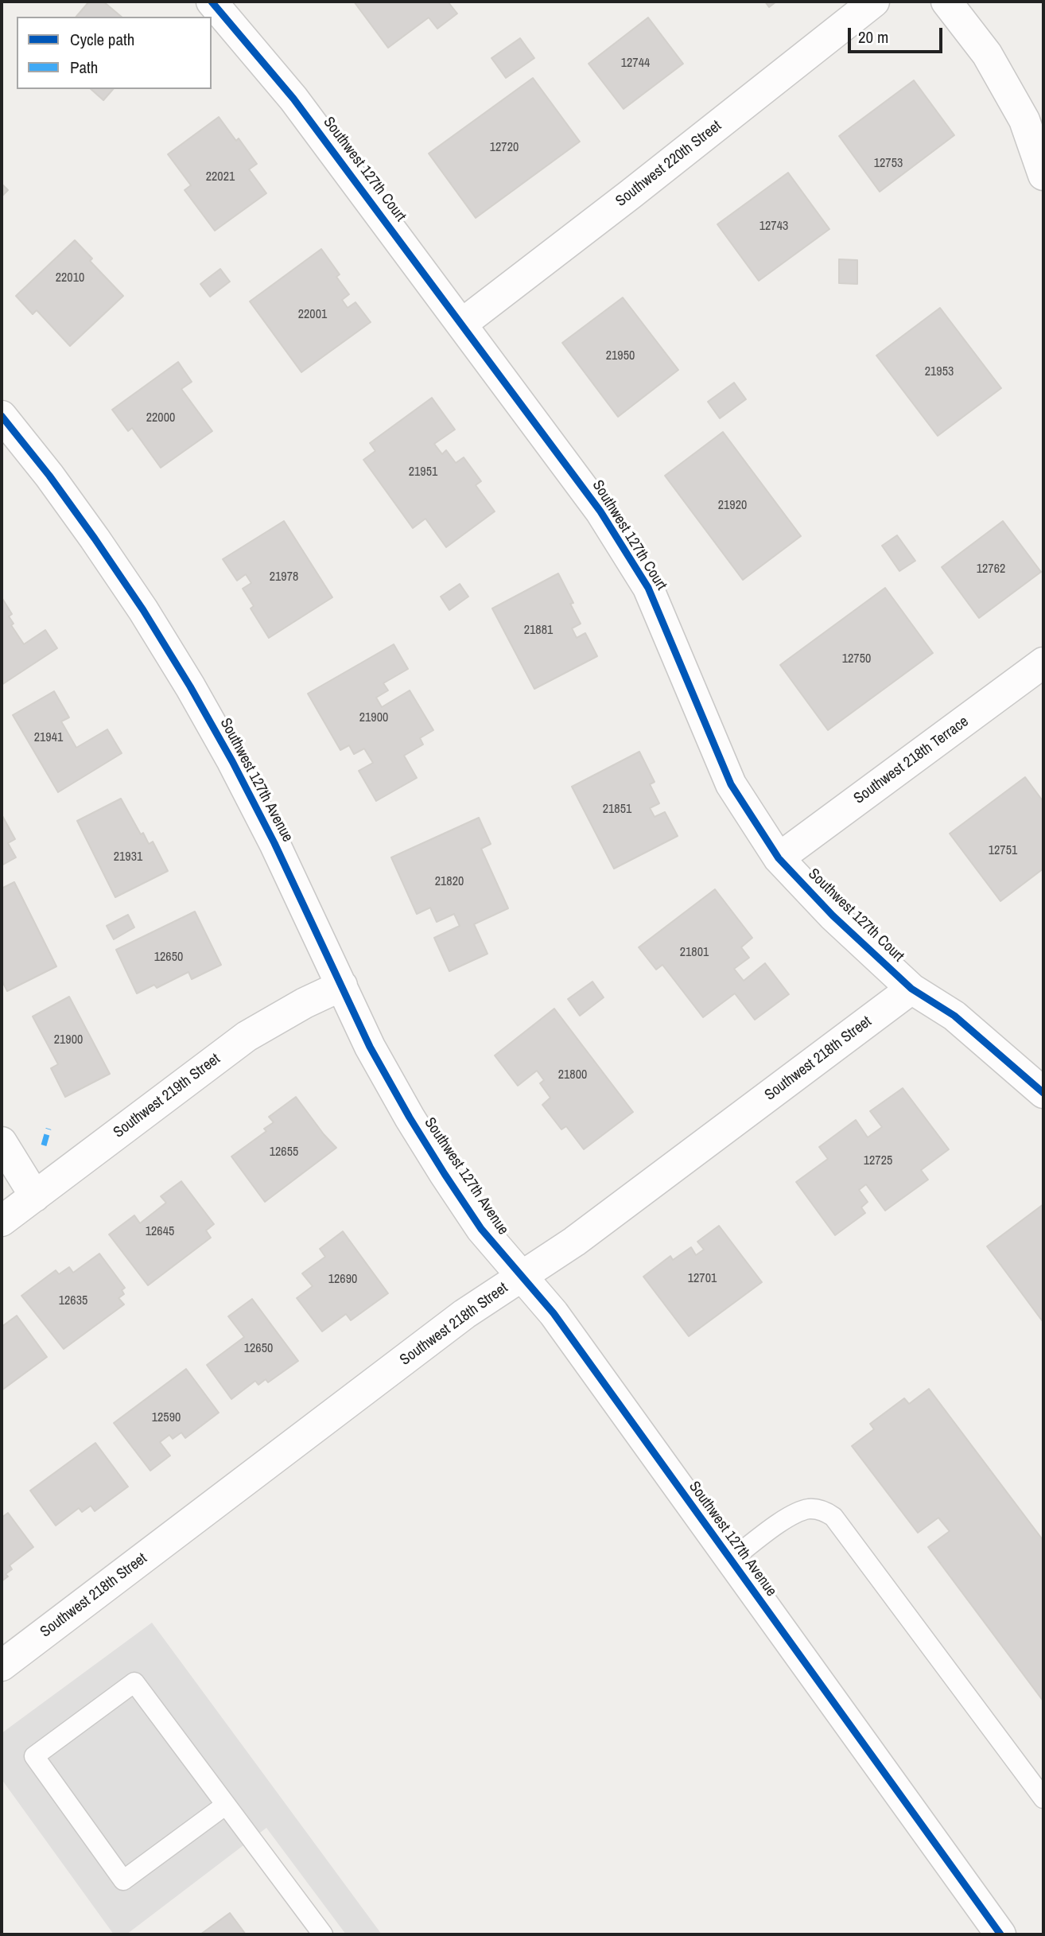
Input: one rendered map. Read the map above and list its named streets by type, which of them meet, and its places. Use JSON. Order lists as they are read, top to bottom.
{
  "streets": {
    "street": [
      "Southwest 220th Street",
      "Southwest 127th Court",
      "Southwest 218th Terrace",
      "Southwest 127th Avenue",
      "Southwest 218th Street",
      "Southwest 219th Street"
    ]
  },
  "crossings": [
    ["Southwest 220th Street", "Southwest 127th Court"],
    ["Southwest 127th Court", "Southwest 218th Terrace"],
    ["Southwest 127th Court", "Southwest 218th Street"],
    ["Southwest 127th Avenue", "Southwest 218th Street"],
    ["Southwest 127th Avenue", "Southwest 219th Street"]
  ],
  "house_numbers": [
    "12744",
    "12720",
    "12753",
    "22021",
    "12743",
    "22010",
    "22001",
    "21950",
    "21953",
    "22000",
    "21951",
    "21920",
    "12762",
    "21978",
    "21881",
    "12750",
    "21900",
    "21941",
    "21851",
    "12751",
    "21931",
    "21820",
    "21801",
    "12650",
    "21900",
    "21800",
    "12655",
    "12725",
    "12645",
    "12701",
    "12690",
    "12635",
    "12650",
    "12590"
  ],
  "legend": ["Cycle path", "Path"],
  "scale_bar": "20 m"
}
